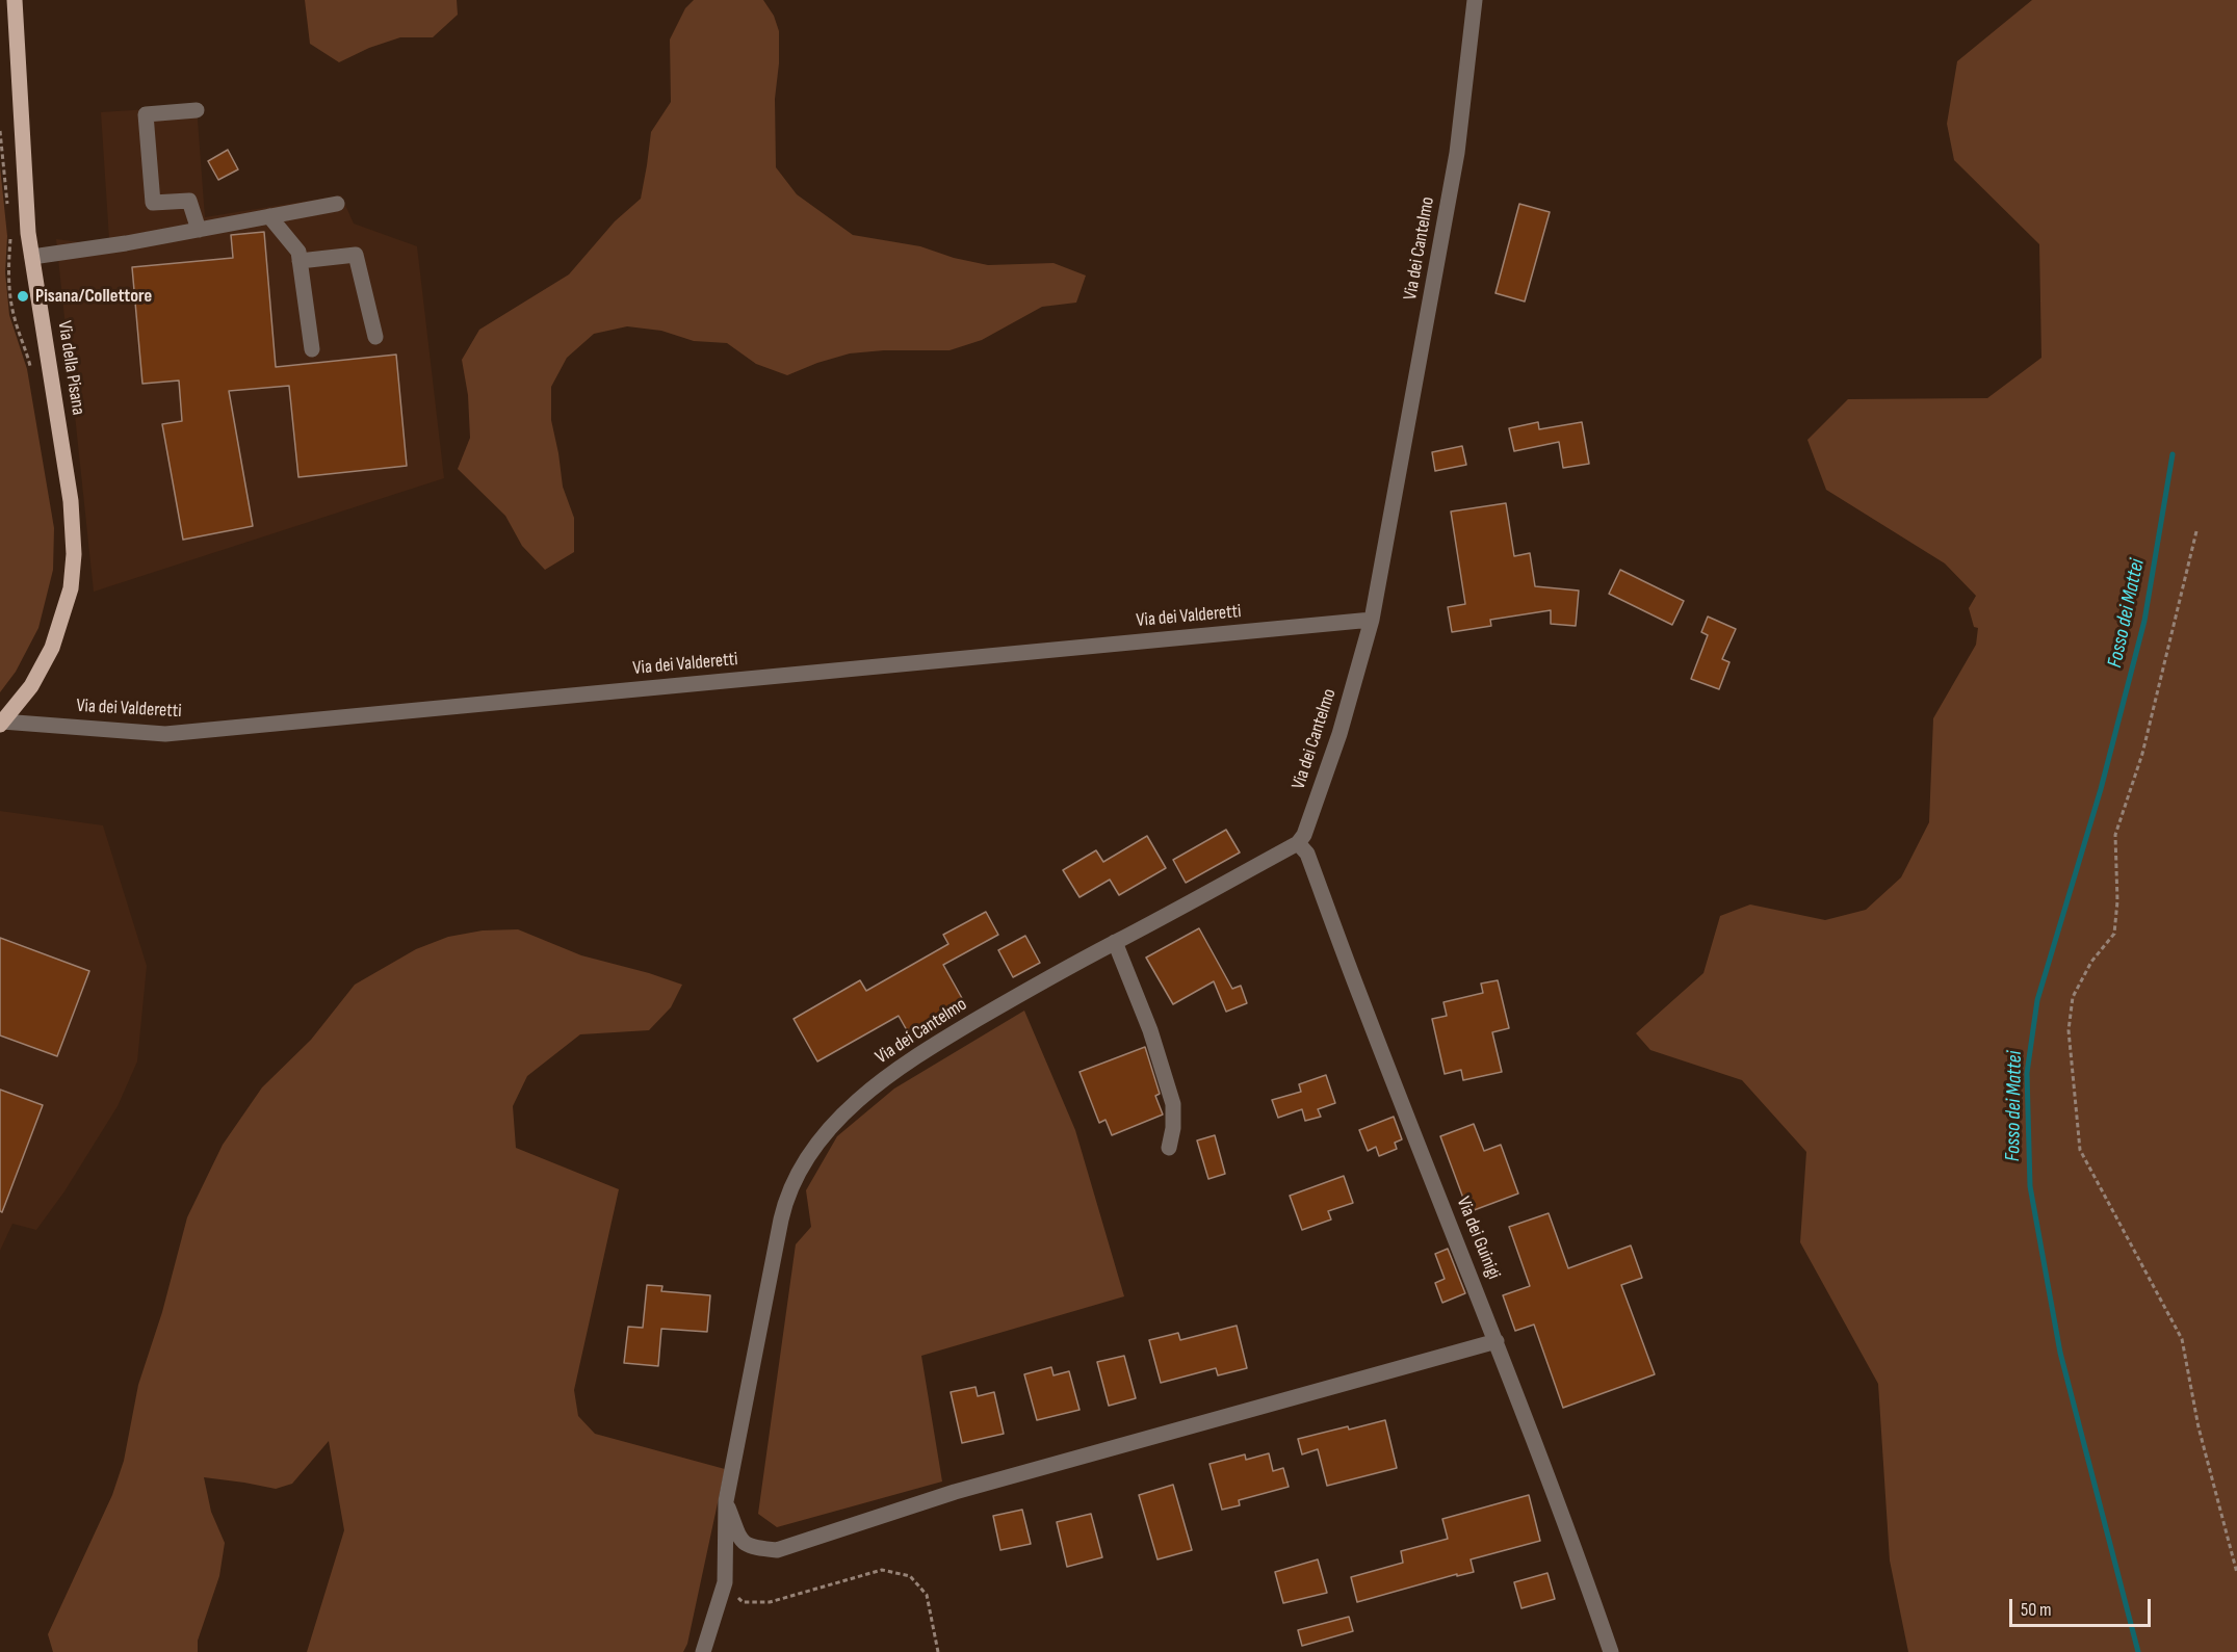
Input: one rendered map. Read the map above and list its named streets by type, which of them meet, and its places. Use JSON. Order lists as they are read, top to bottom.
{
  "streets": {
    "main road": ["Via della Pisana"],
    "street": ["Via dei Cantelmo", "Via dei Valderetti", "Via dei Guinigi"]
  },
  "crossings": [
    ["Via dei Cantelmo", "Via dei Valderetti"],
    ["Via dei Cantelmo", "Via dei Guinigi"],
    ["Via della Pisana", "Via dei Valderetti"]
  ],
  "water": ["Fosso dei Mattei"],
  "places": ["Pisana/Collettore"],
  "scale_bar": "50 m"
}
